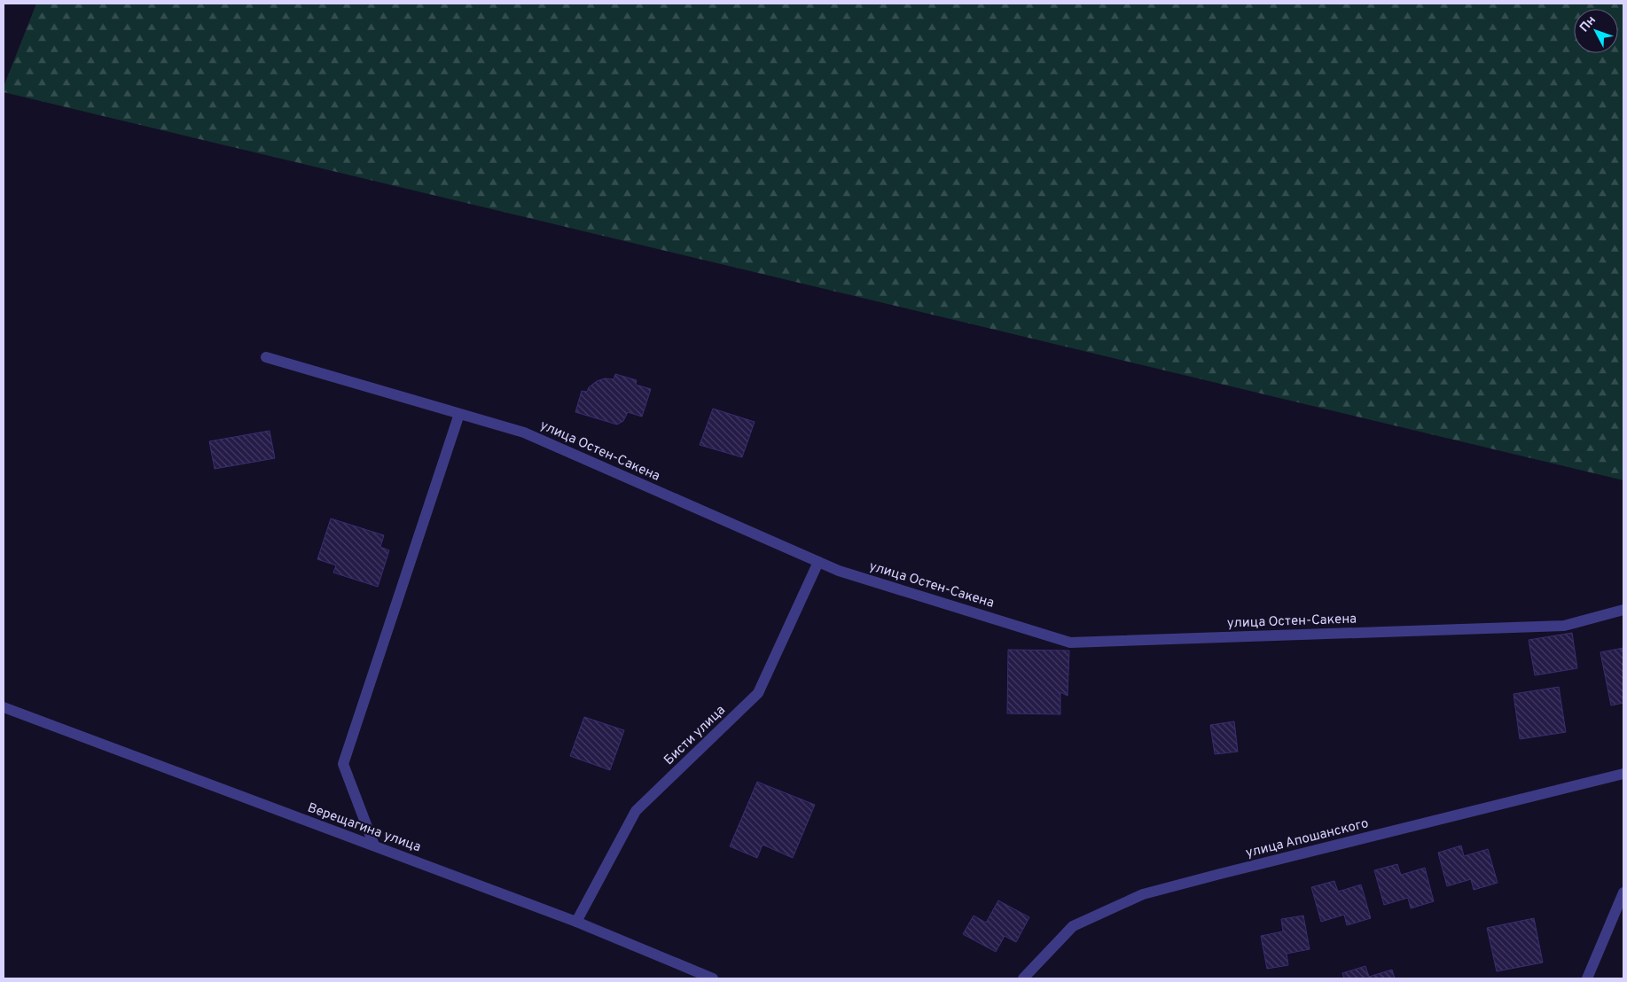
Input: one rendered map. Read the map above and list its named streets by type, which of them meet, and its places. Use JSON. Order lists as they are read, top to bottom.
{
  "streets": {
    "street": [
      "улица Остен-Сакена",
      "Бисти улица",
      "Верещагина улица",
      "улица Апошанского"
    ]
  },
  "crossings": [
    ["улица Остен-Сакена", "Бисти улица"],
    ["Бисти улица", "Верещагина улица"]
  ],
  "north": "top left"
}
